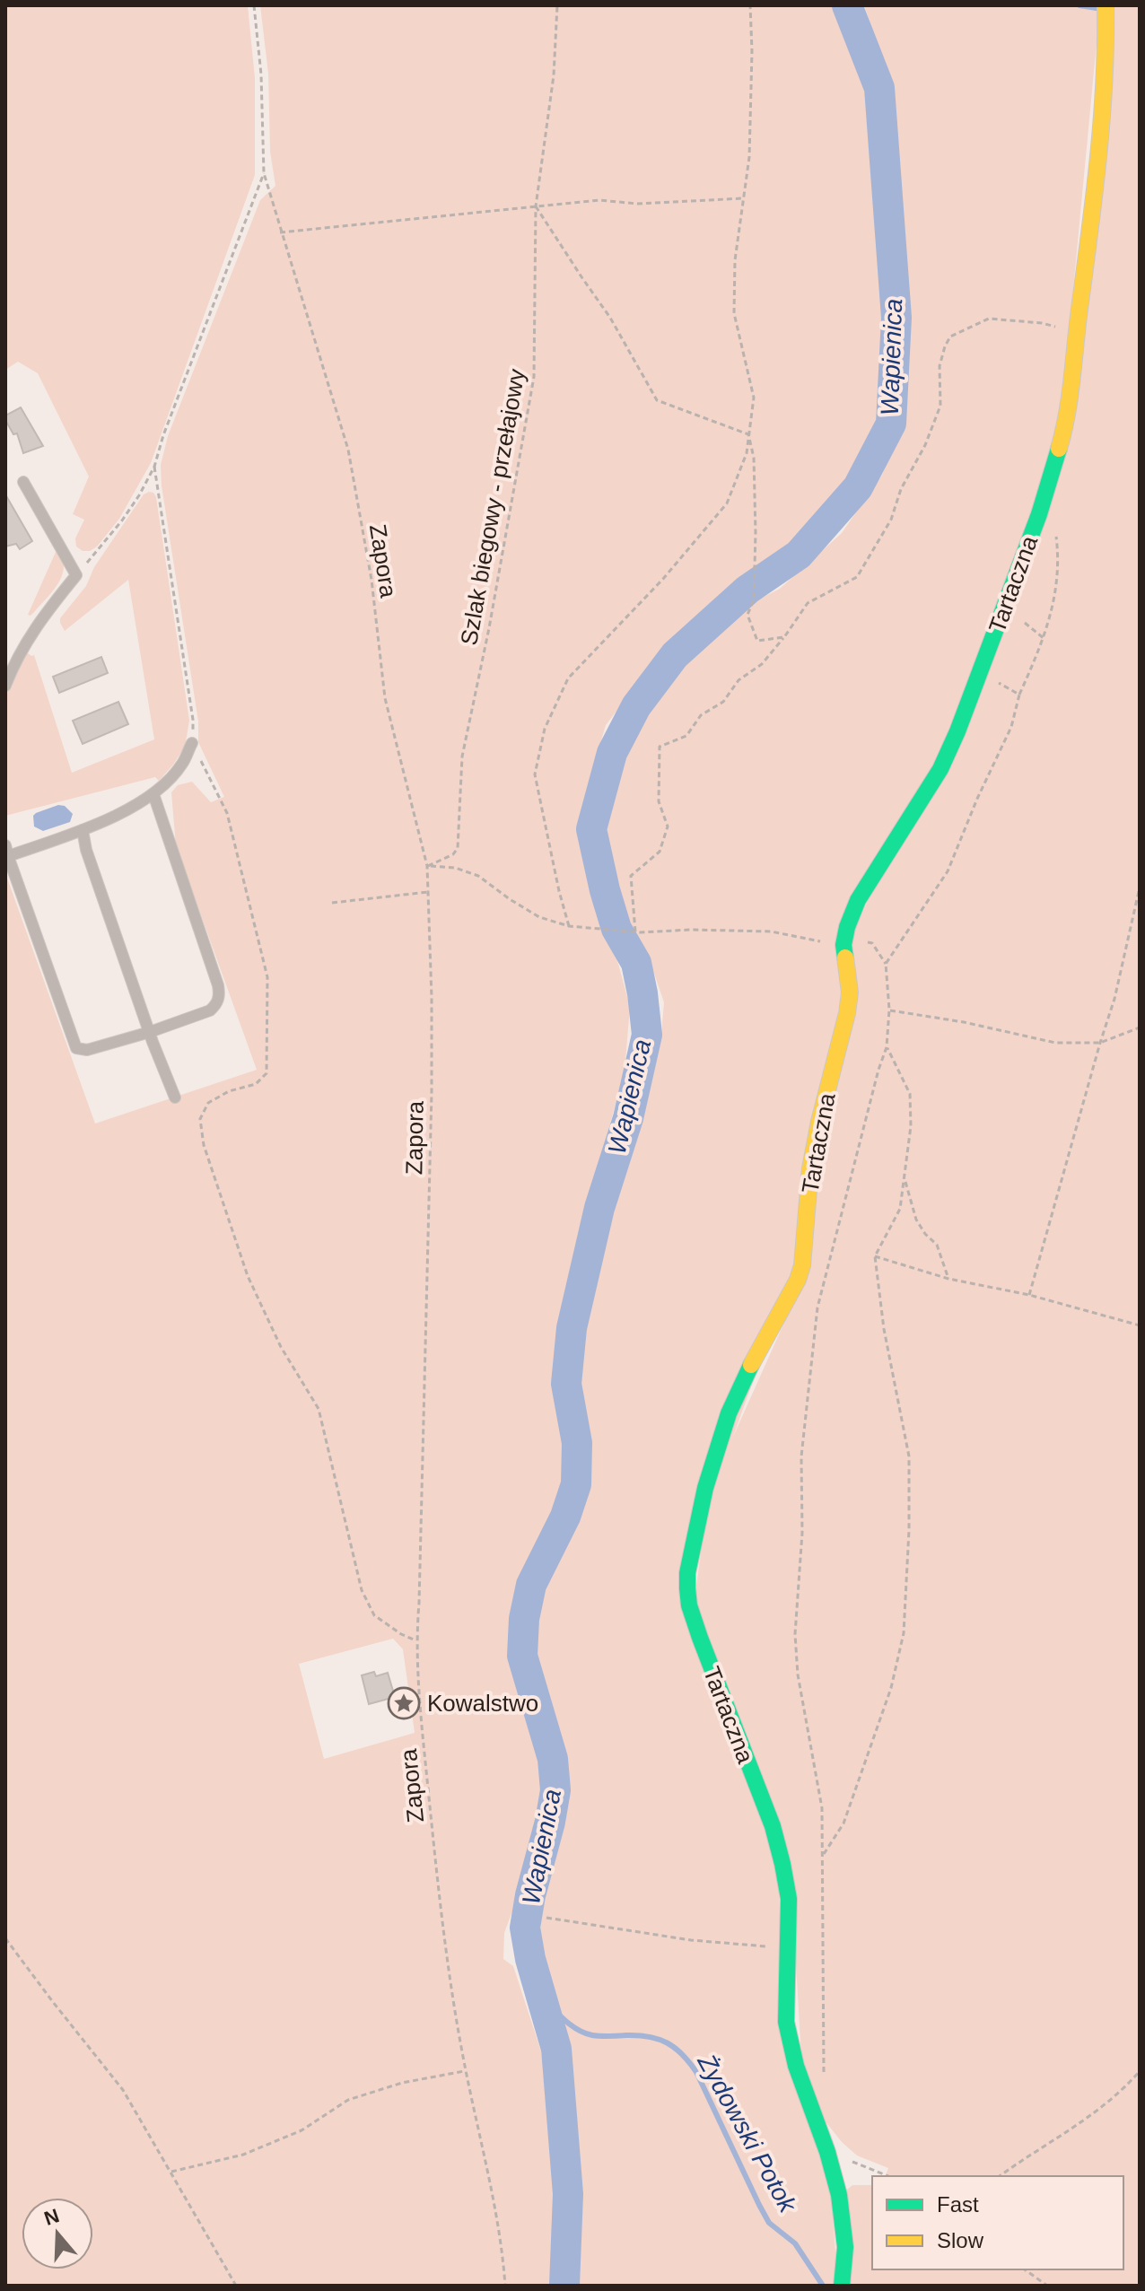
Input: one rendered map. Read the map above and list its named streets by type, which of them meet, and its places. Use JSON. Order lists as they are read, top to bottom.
{
  "streets": {
    "street": ["Tartaczna"],
    "path": ["Szlak biegowy - przełajowy", "Zapora"]
  },
  "crossings": [
    ["Szlak biegowy - przełajowy", "Zapora"]
  ],
  "water": ["Wapienica", "Żydowski Potok"],
  "places": {
    "place": ["Kowalstwo"]
  },
  "legend": ["Fast", "Slow"],
  "north": "top"
}
